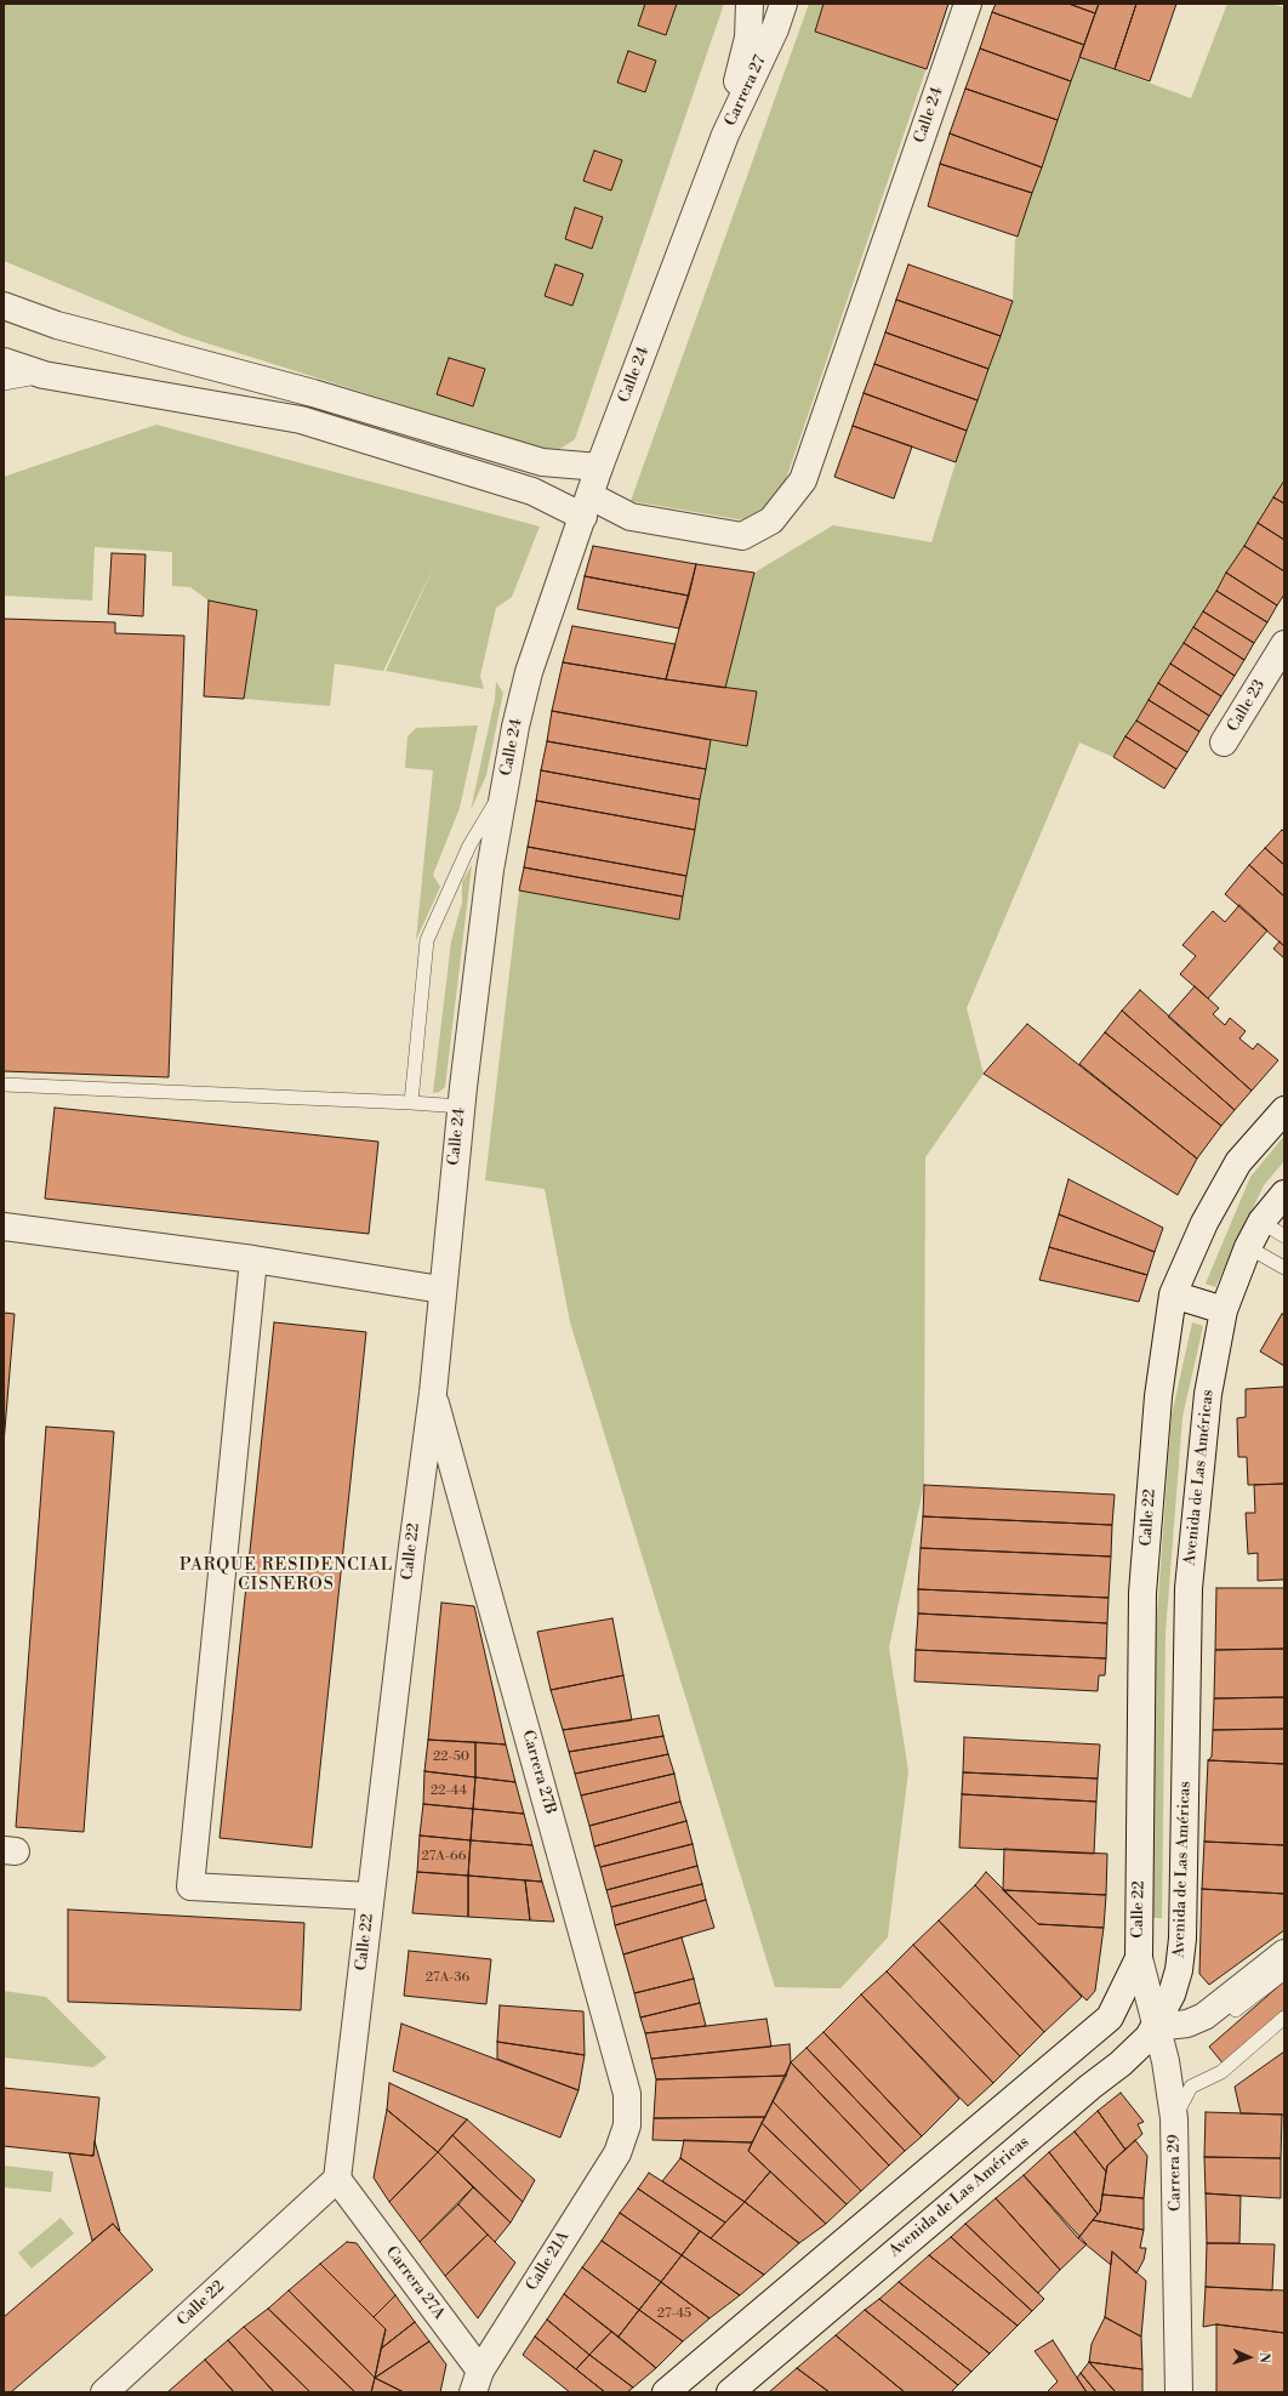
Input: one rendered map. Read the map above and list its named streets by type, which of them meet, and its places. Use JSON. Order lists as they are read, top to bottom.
{
  "streets": {
    "street": [
      "Carrera 27",
      "Calle 24",
      "Calle 23",
      "Avenida de Las Américas",
      "Calle 22",
      "Carrera 27B",
      "Carrera 29",
      "Calle 21A",
      "Carrera 27A"
    ]
  },
  "crossings": [
    ["Carrera 27", "Calle 24"],
    ["Calle 24", "Calle 22"],
    ["Calle 24", "Carrera 27B"],
    ["Avenida de Las Américas", "Carrera 29"],
    ["Calle 22", "Carrera 27B"],
    ["Calle 22", "Carrera 29"],
    ["Calle 22", "Carrera 27A"],
    ["Carrera 27B", "Calle 21A"],
    ["Calle 21A", "Carrera 27A"]
  ],
  "districts": ["PARQUE RESIDENCIAL CISNEROS"],
  "house_numbers": [
    "22-50",
    "22-44",
    "27A-66",
    "27A-36",
    "27-45"
  ],
  "north": "right"
}
